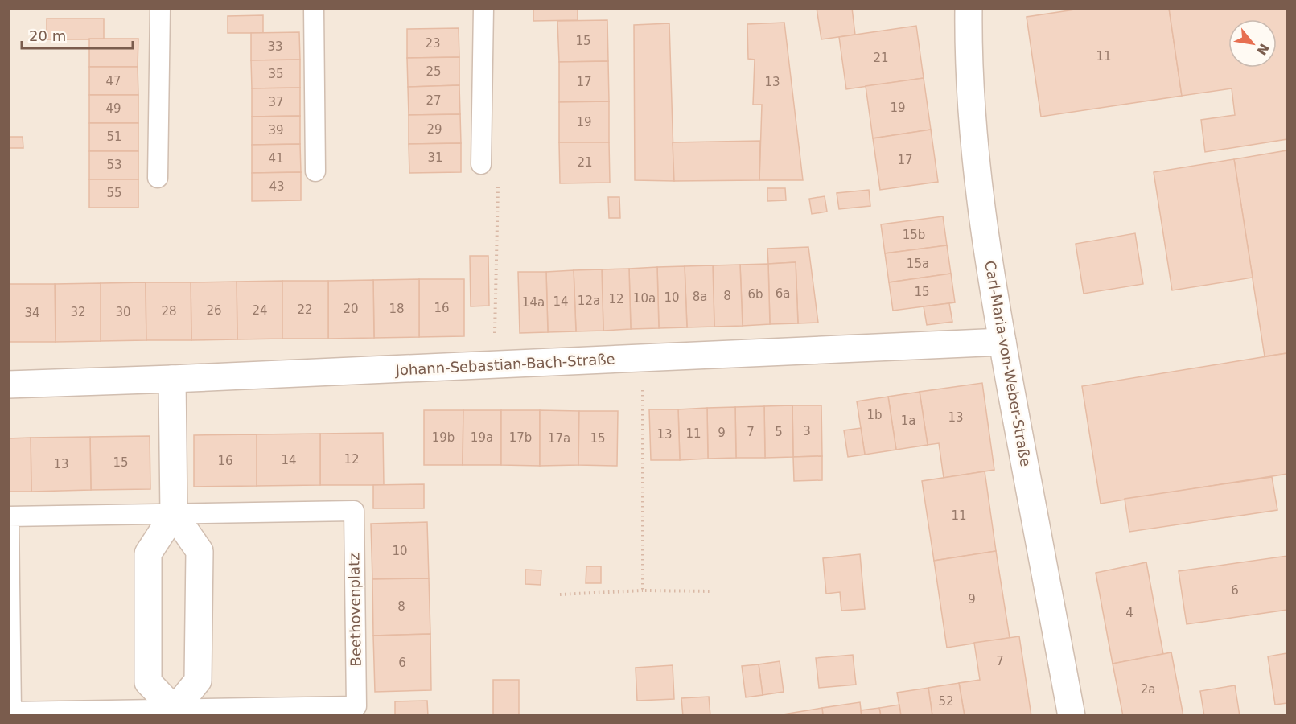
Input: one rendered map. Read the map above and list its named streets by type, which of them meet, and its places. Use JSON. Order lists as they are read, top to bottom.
{
  "streets": {
    "street": ["Carl-Maria-von-Weber-Straße", "Johann-Sebastian-Bach-Straße"],
    "lane": ["Beethovenplatz"]
  },
  "crossings": [
    ["Carl-Maria-von-Weber-Straße", "Johann-Sebastian-Bach-Straße"]
  ],
  "house_numbers": [
    "15",
    "23",
    "33",
    "11",
    "21",
    "25",
    "35",
    "47",
    "17",
    "13",
    "27",
    "37",
    "19",
    "49",
    "19",
    "29",
    "39",
    "51",
    "31",
    "41",
    "17",
    "21",
    "53",
    "43",
    "55",
    "15b",
    "15a",
    "15",
    "6a",
    "6b",
    "8",
    "8a",
    "10",
    "10a",
    "12",
    "12a",
    "14",
    "14a",
    "16",
    "20",
    "18",
    "22",
    "26",
    "24",
    "28",
    "32",
    "30",
    "34",
    "1b",
    "13",
    "1a",
    "3",
    "7",
    "5",
    "9",
    "11",
    "13",
    "19b",
    "19a",
    "17b",
    "17a",
    "15",
    "12",
    "14",
    "16",
    "15",
    "13",
    "11",
    "10",
    "6",
    "9",
    "8",
    "4",
    "7",
    "6",
    "2a",
    "52"
  ],
  "scale_bar": "20 m",
  "north": "bottom right"
}
